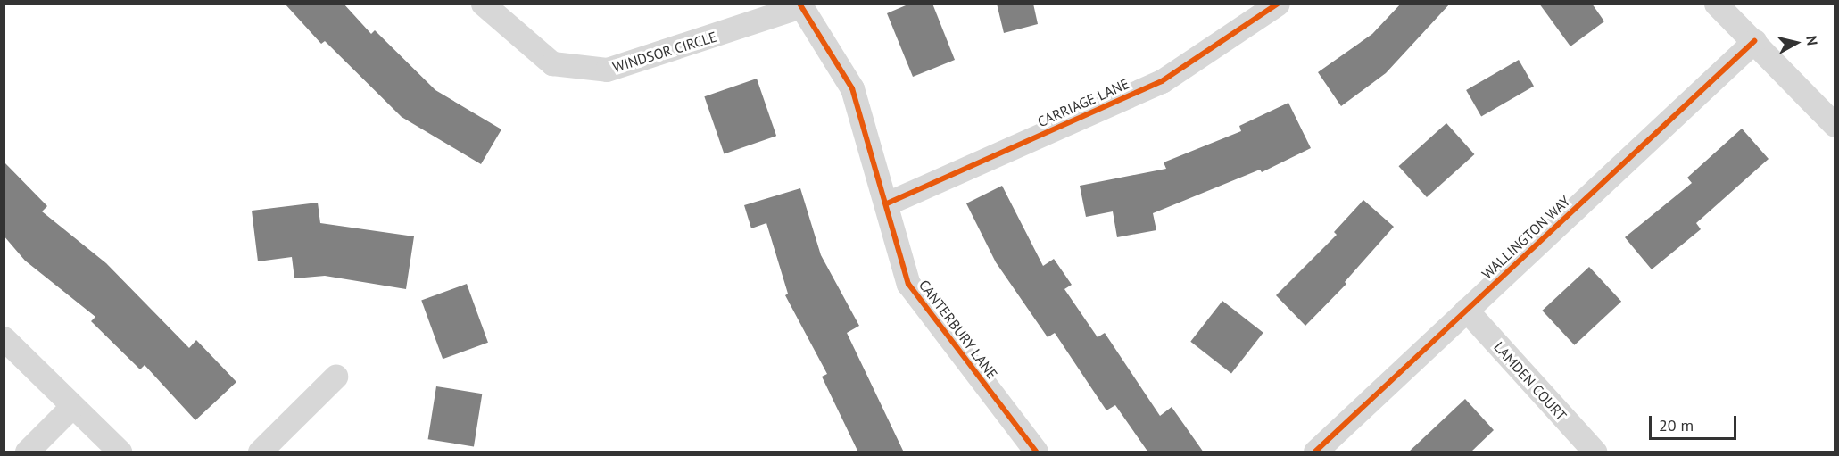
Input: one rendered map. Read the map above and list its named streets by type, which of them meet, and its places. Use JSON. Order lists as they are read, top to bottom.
{
  "streets": {
    "street": [
      "WINDSOR CIRCLE",
      "CARRIAGE LANE",
      "WALLINGTON WAY",
      "CANTERBURY LANE",
      "LAMDEN COURT"
    ]
  },
  "crossings": [
    ["WINDSOR CIRCLE", "CANTERBURY LANE"],
    ["CARRIAGE LANE", "CANTERBURY LANE"],
    ["WALLINGTON WAY", "LAMDEN COURT"]
  ],
  "scale_bar": "20 m",
  "north": "right"
}
